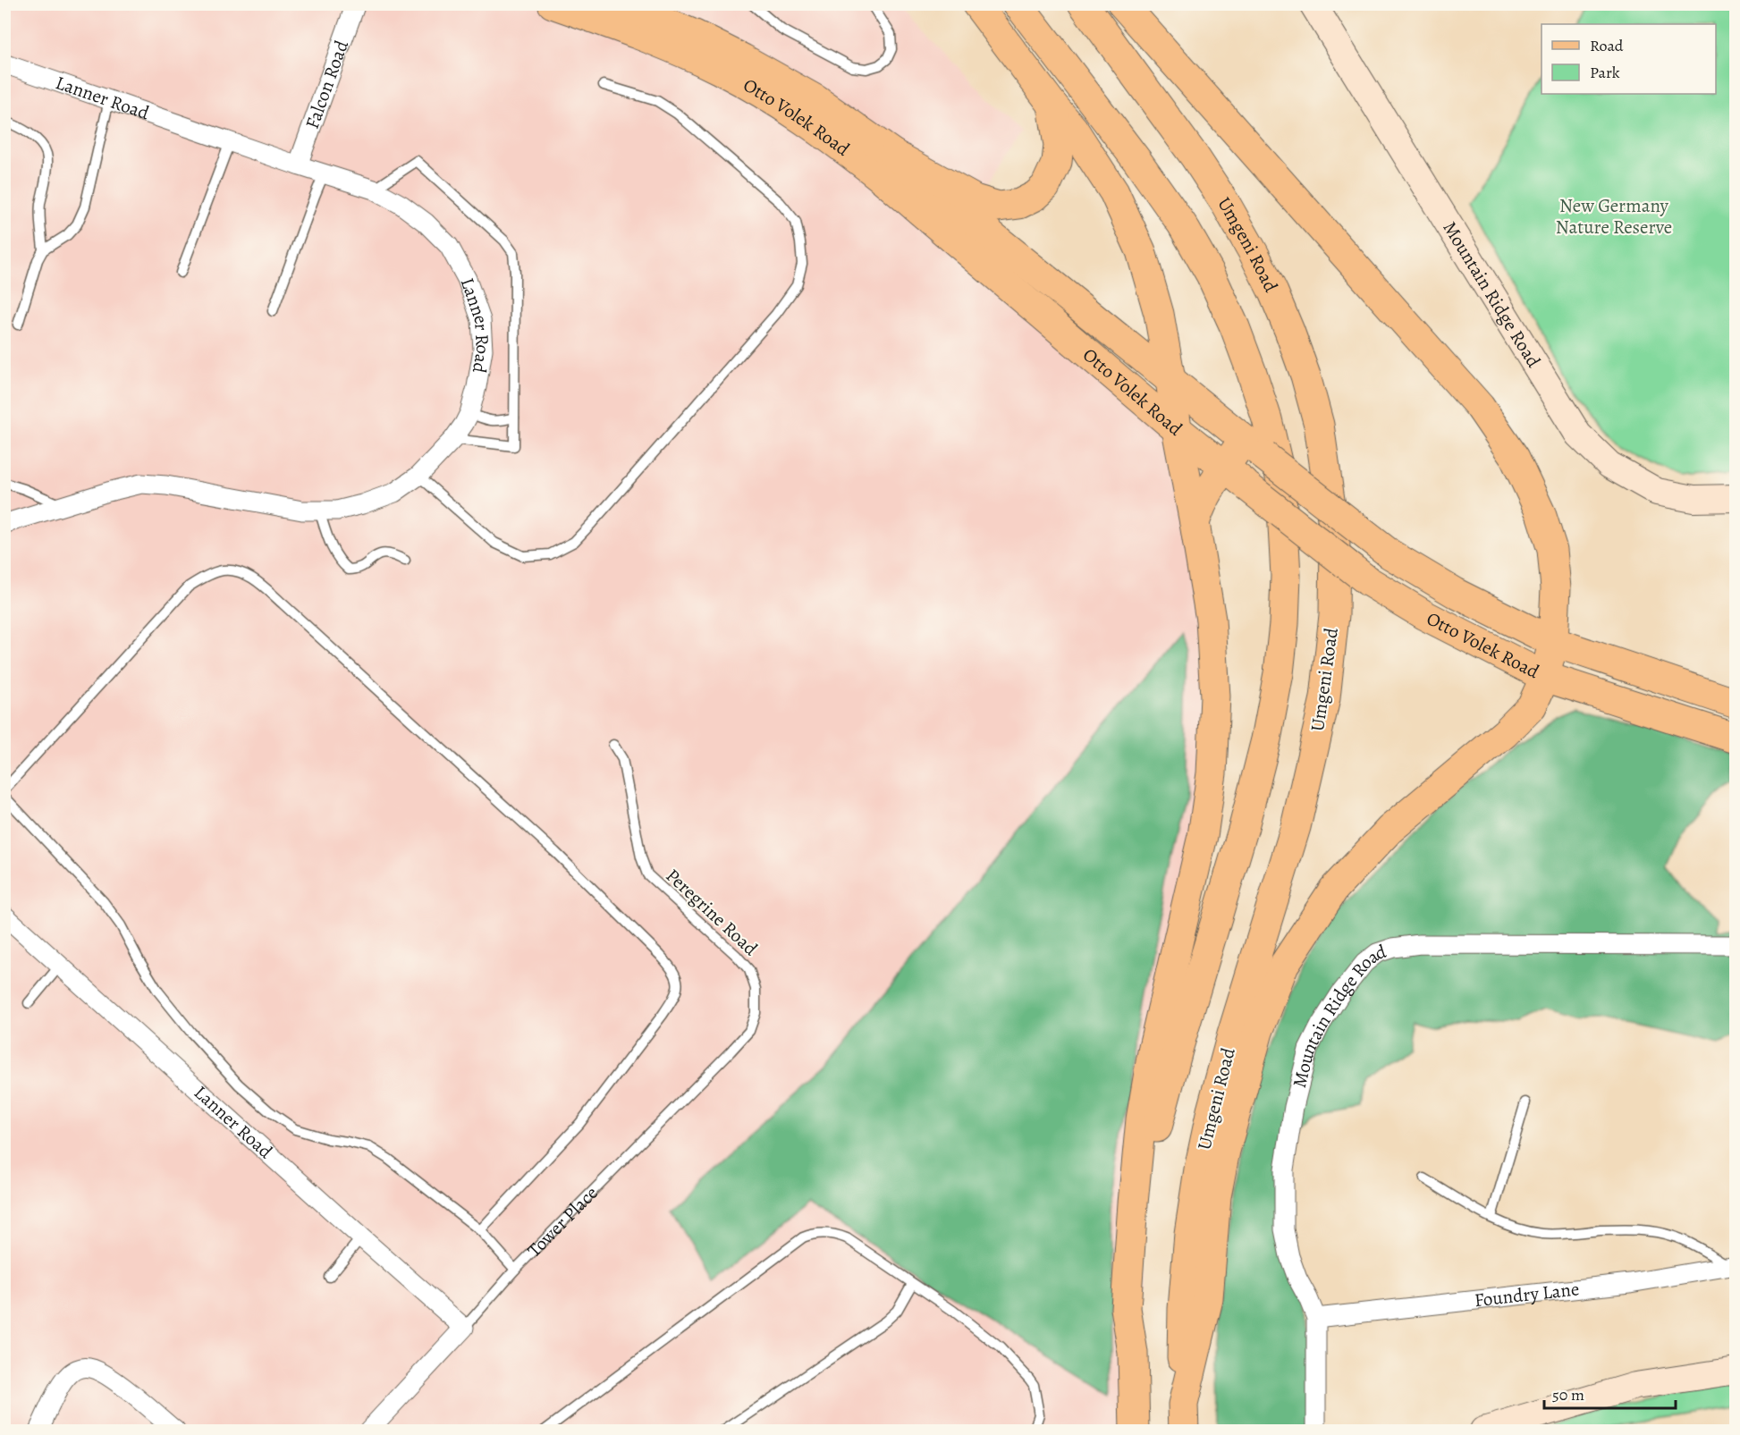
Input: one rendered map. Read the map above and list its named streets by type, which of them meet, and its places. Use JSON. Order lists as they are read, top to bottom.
{
  "streets": {
    "main road": ["Otto Volek Road", "Umgeni Road"],
    "street": [
      "Falcon Road",
      "Lanner Road",
      "Mountain Ridge Road",
      "Tower Place",
      "Foundry Lane"
    ],
    "lane": ["Peregrine Road"]
  },
  "crossings": [
    ["Falcon Road", "Lanner Road"],
    ["Lanner Road", "Tower Place"],
    ["Mountain Ridge Road", "Foundry Lane"],
    ["Peregrine Road", "Tower Place"]
  ],
  "parks": ["New Germany Nature Reserve"],
  "legend": ["Road", "Park"],
  "scale_bar": "50 m"
}
